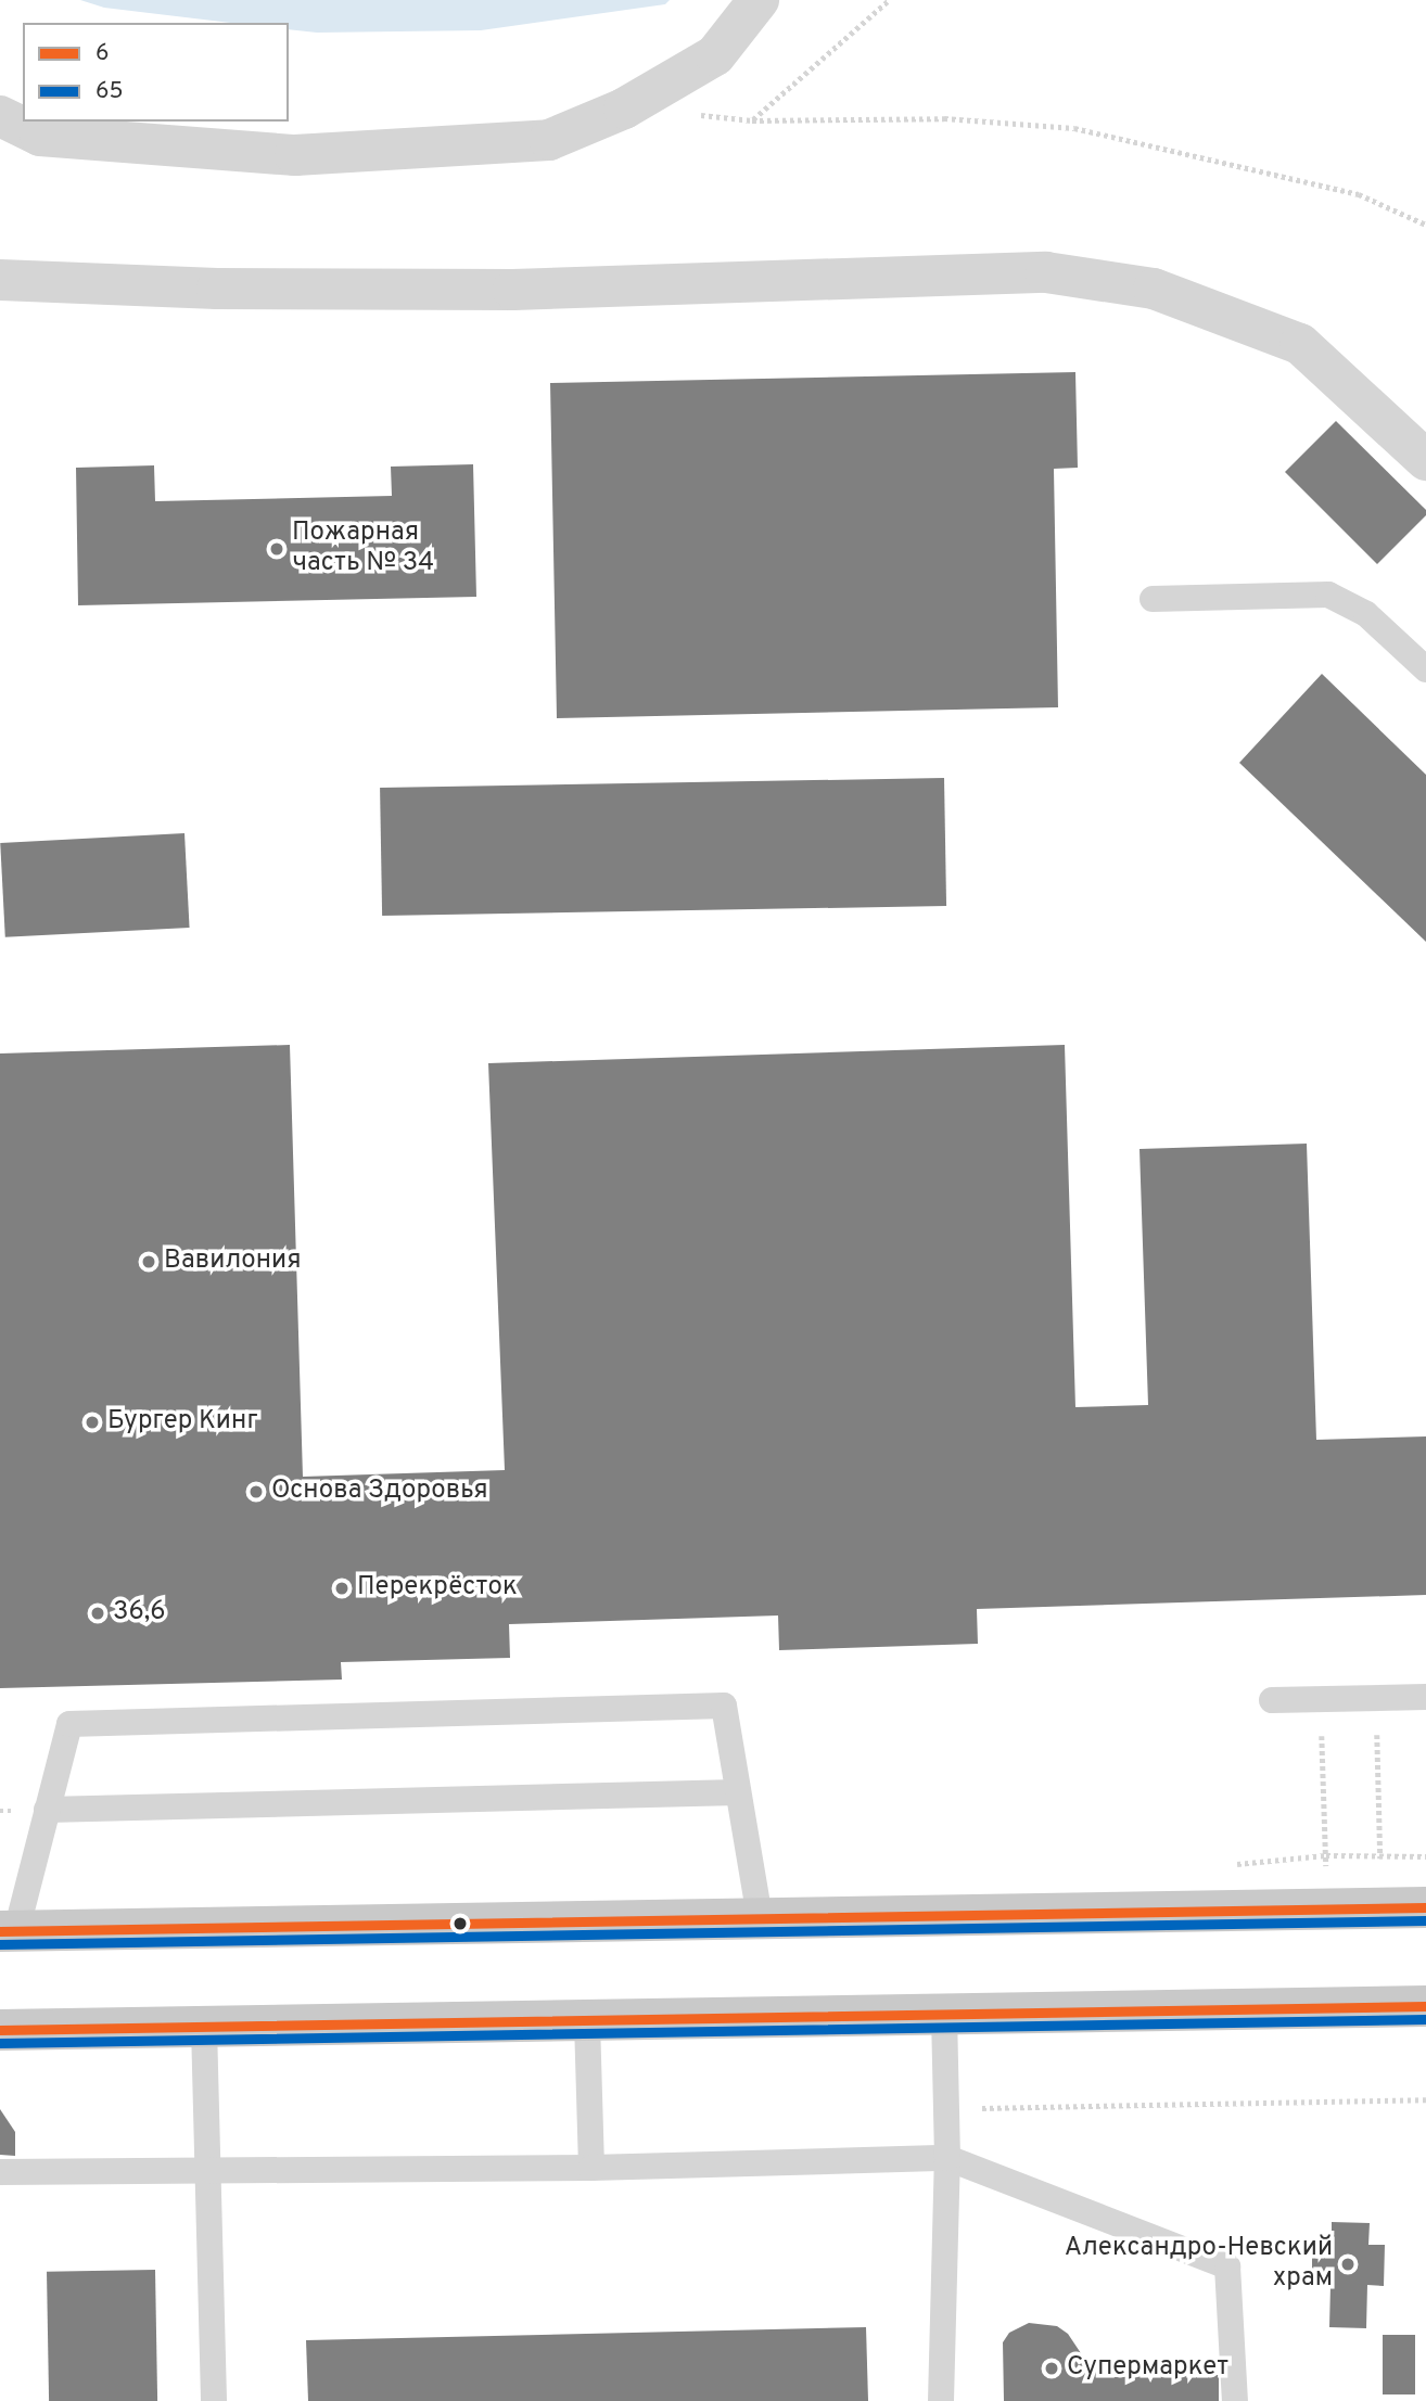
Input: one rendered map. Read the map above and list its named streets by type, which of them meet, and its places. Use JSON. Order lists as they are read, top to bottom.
{
  "places": [
    "Пожарная часть № 34",
    "Вавилония",
    "Бургер Кинг",
    "Основа Здоровья",
    "Перекрёсток",
    "36,6",
    "Александро-Невский храм",
    "Супермаркет"
  ],
  "lines": ["transit line 6", "transit line 65"],
  "legend": ["6", "65"]
}
